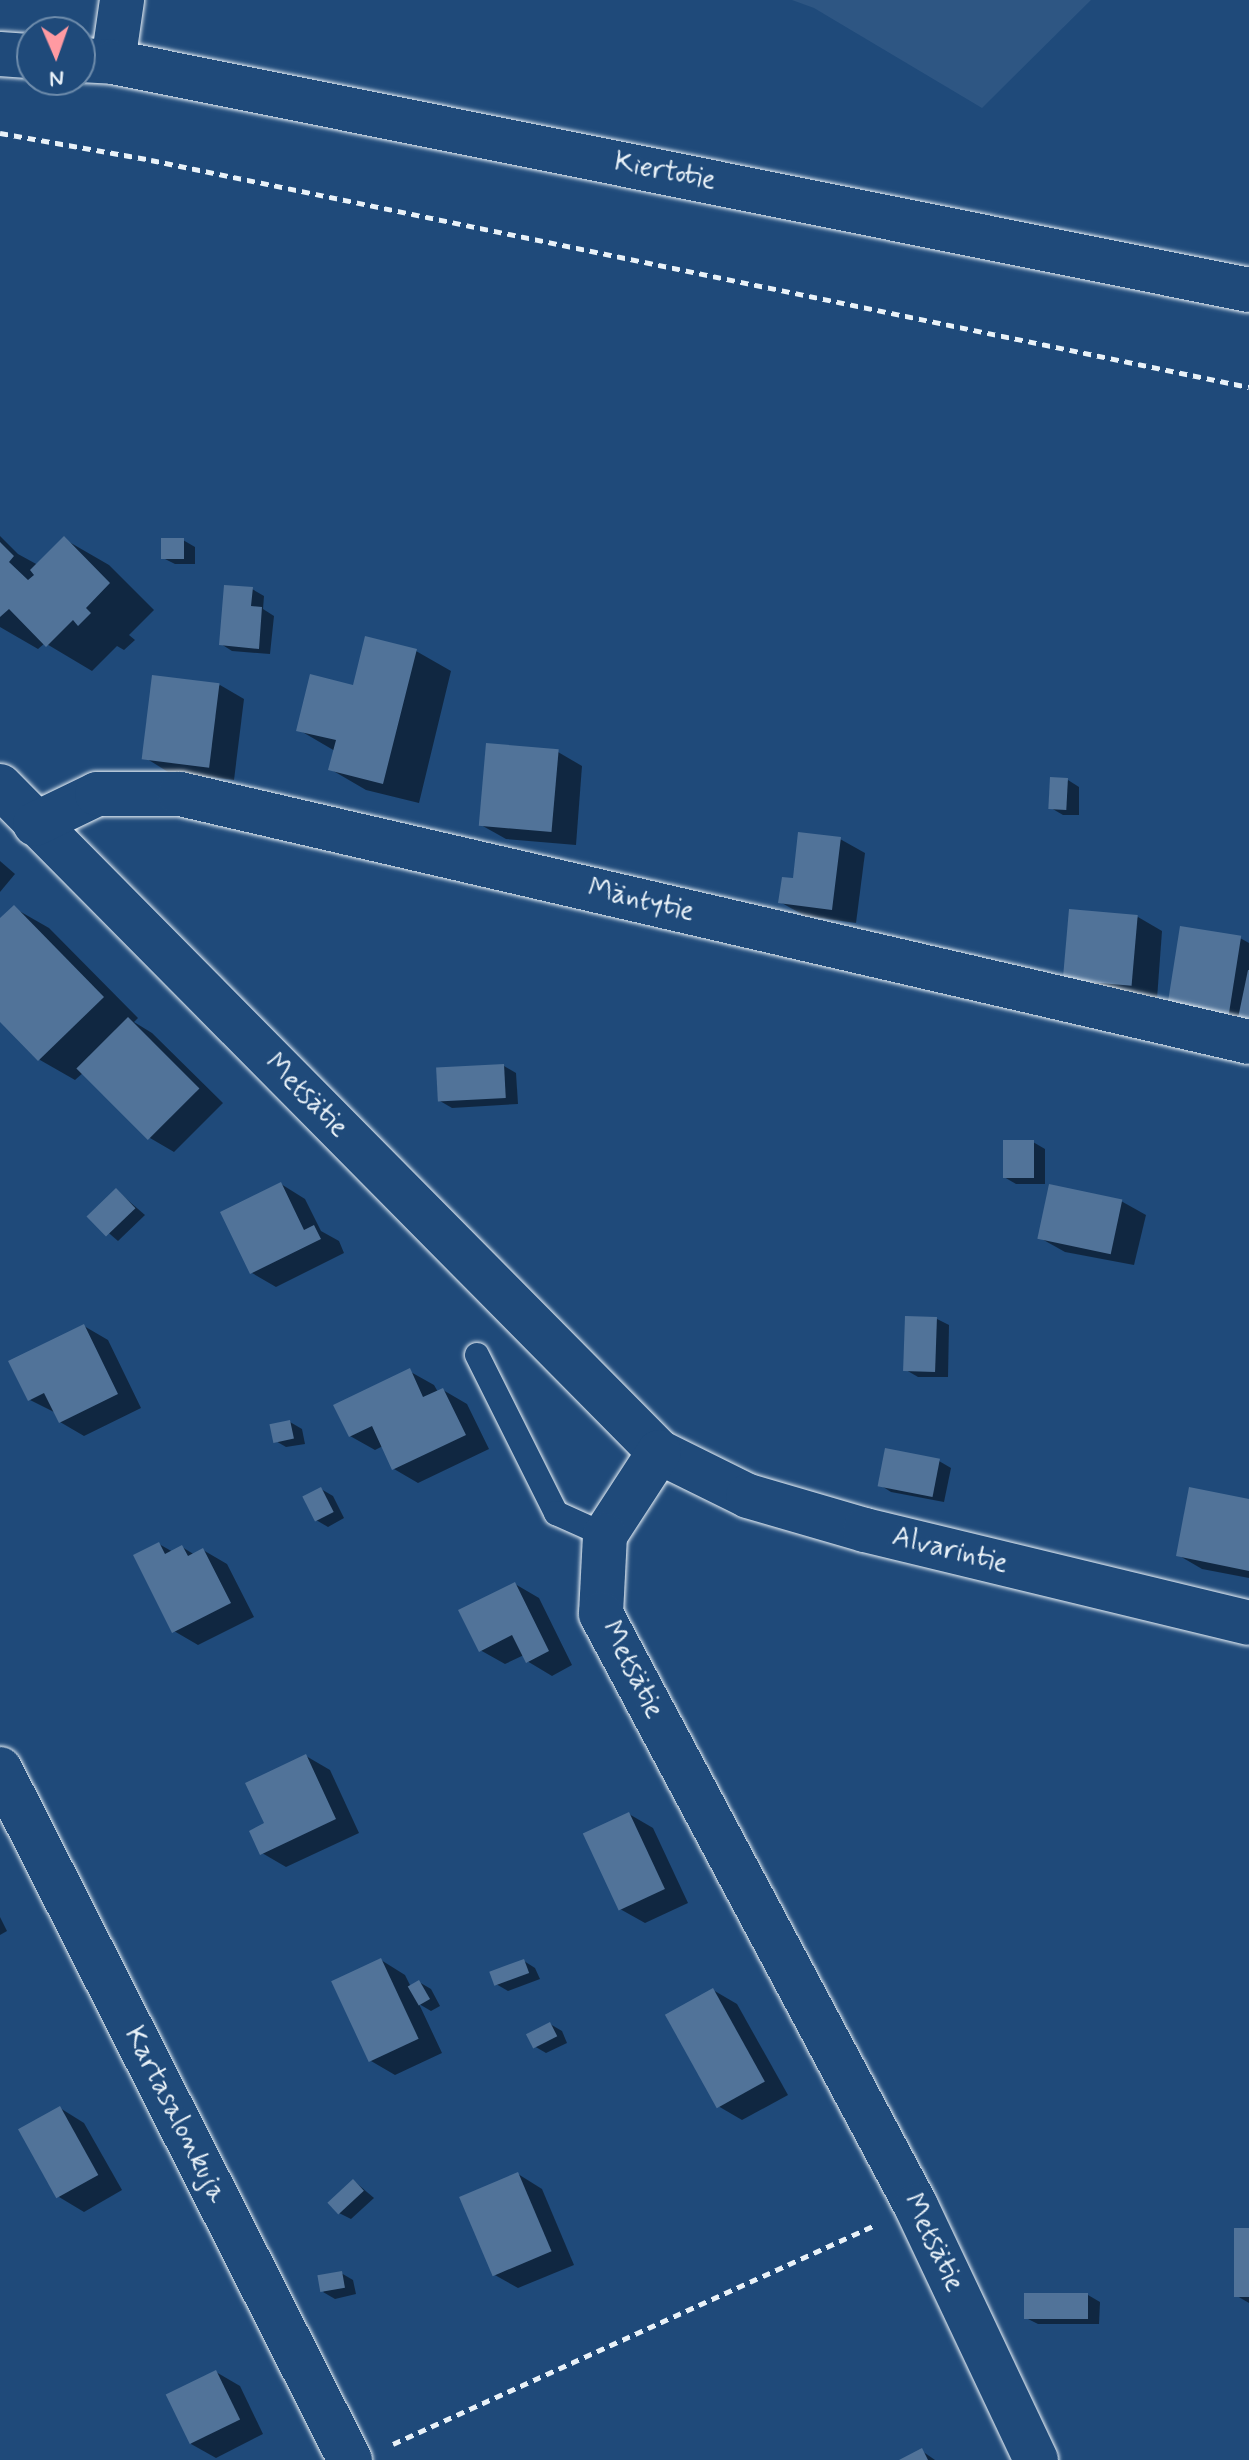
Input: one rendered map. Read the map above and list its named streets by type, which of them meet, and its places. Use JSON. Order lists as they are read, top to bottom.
{
  "streets": {
    "street": [
      "Kiertotie",
      "Mäntytie",
      "Metsätie",
      "Alvarintie",
      "Kartasalonkuja"
    ]
  },
  "crossings": [
    ["Mäntytie", "Metsätie"],
    ["Metsätie", "Alvarintie"]
  ],
  "north": "bottom"
}
